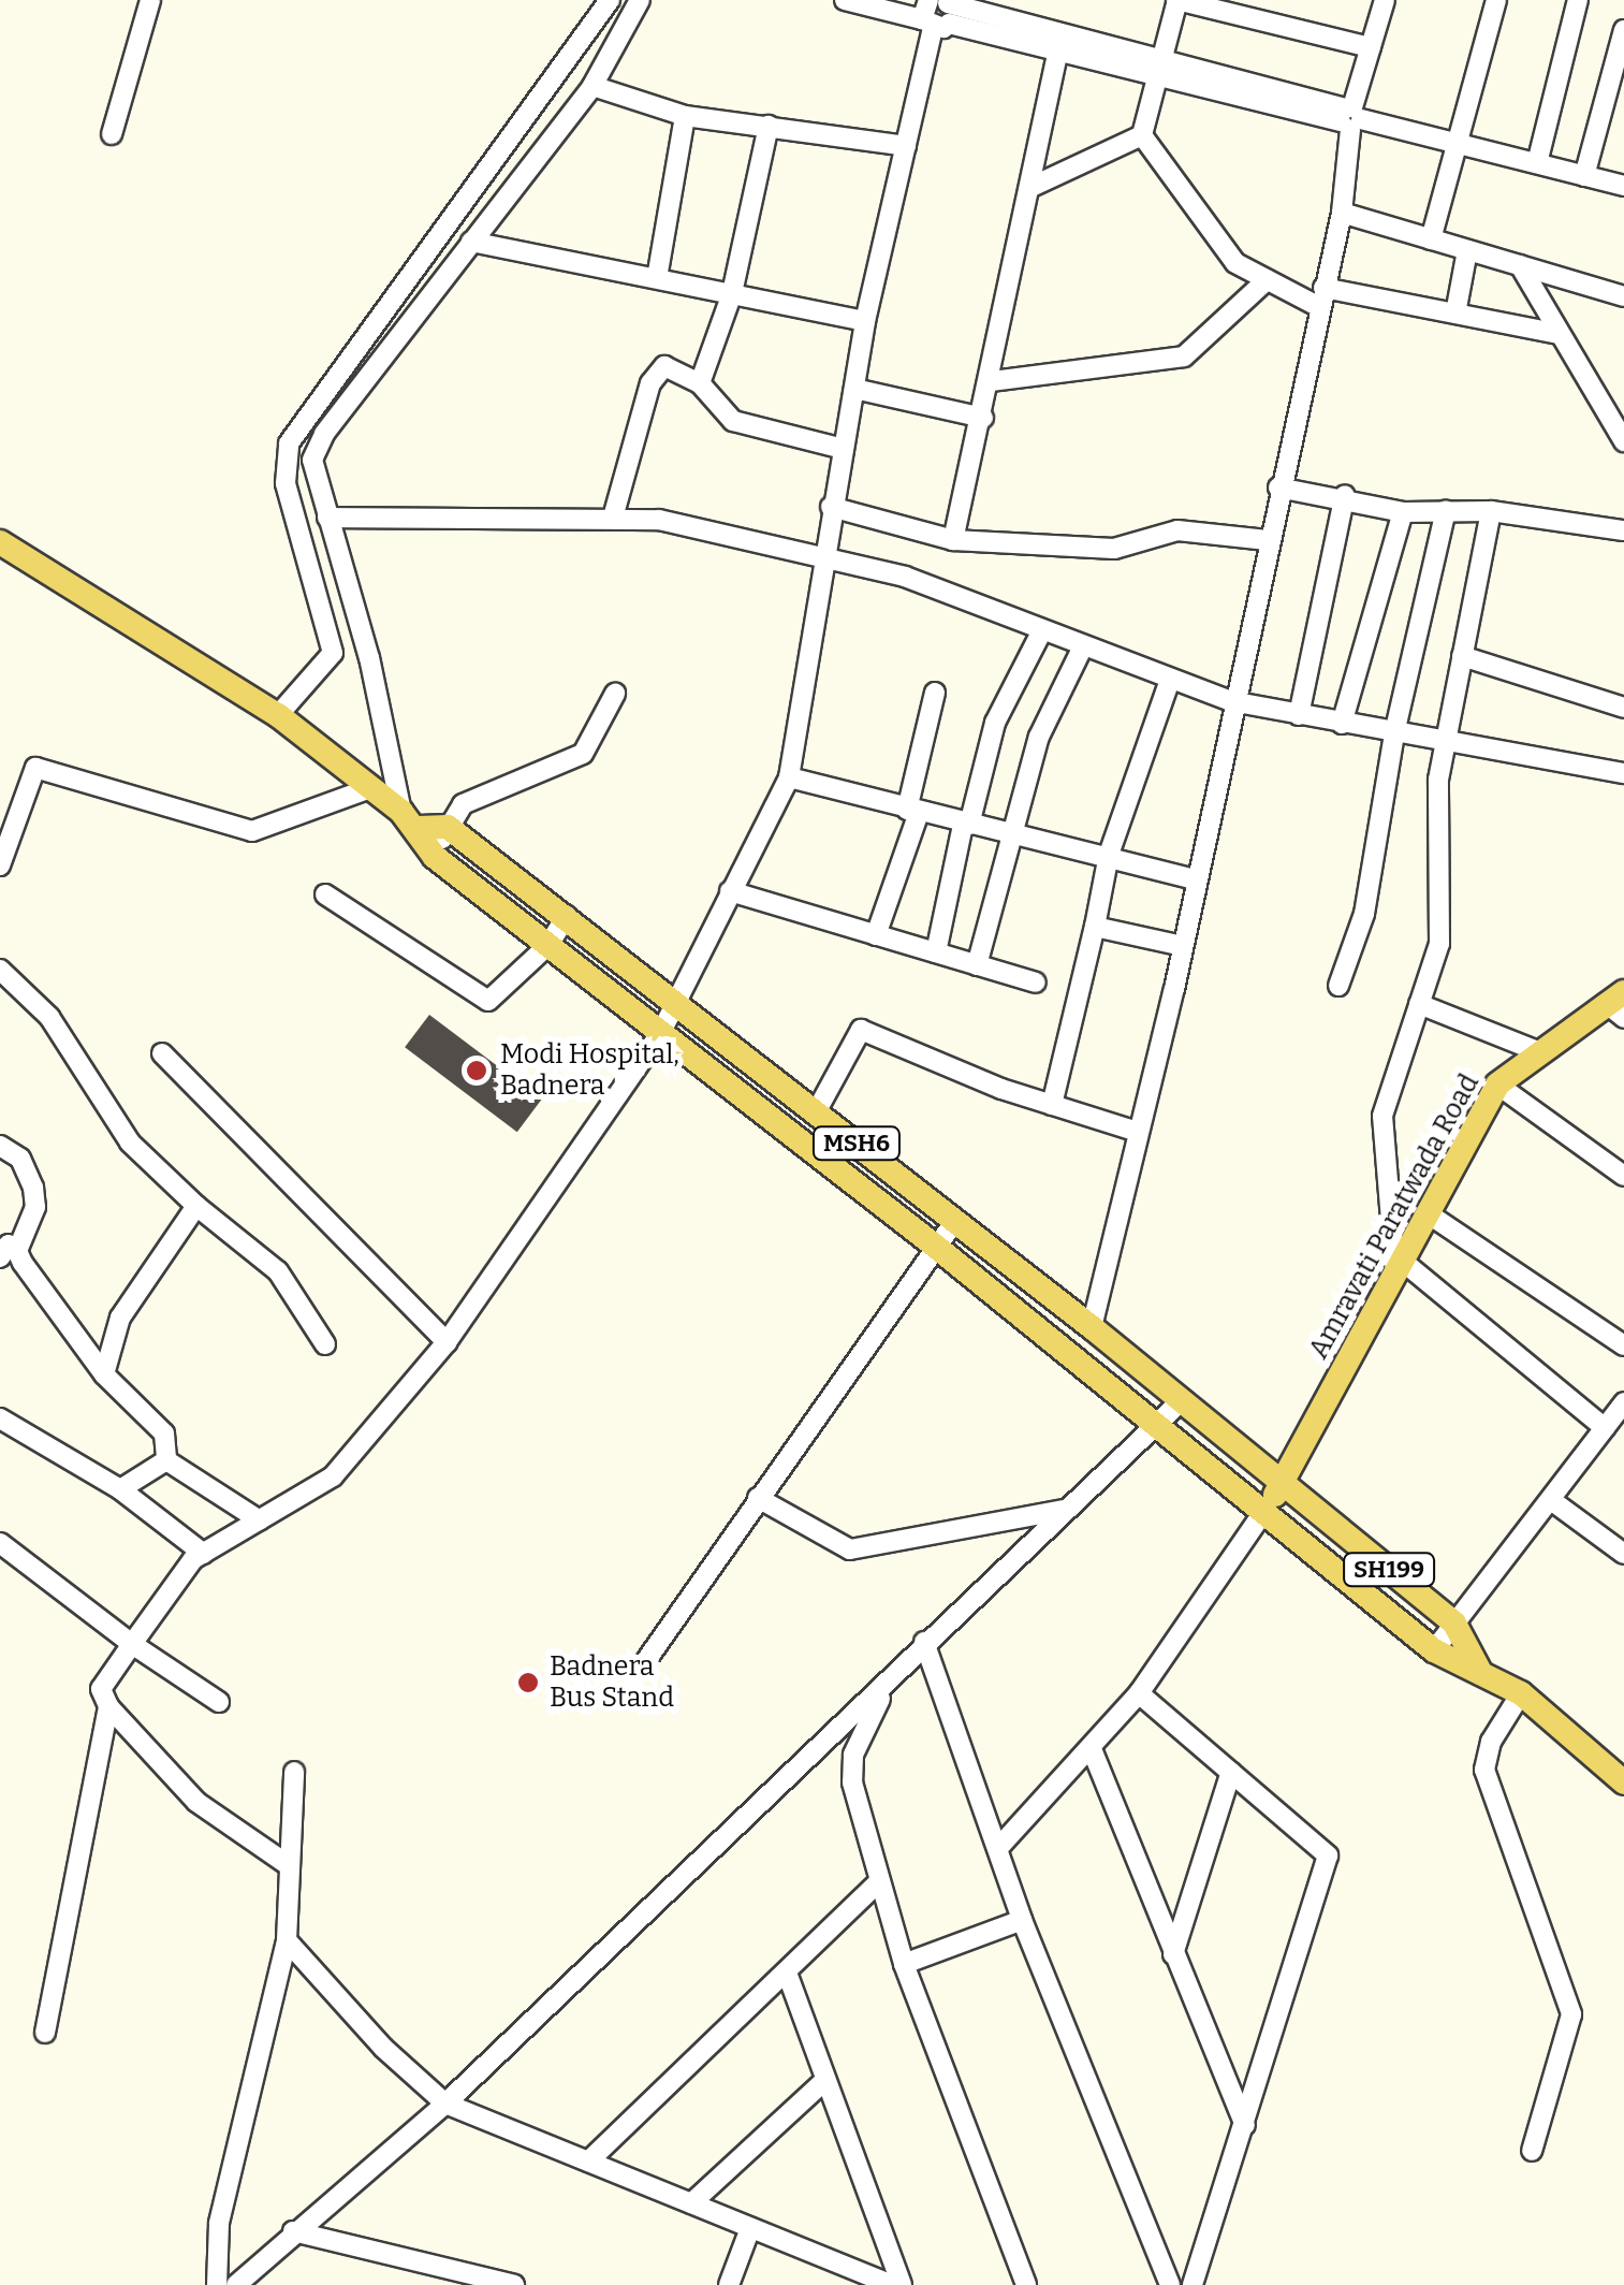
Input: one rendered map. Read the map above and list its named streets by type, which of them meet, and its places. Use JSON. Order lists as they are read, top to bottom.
{
  "streets": {
    "main road": ["MSH6", "Amravati Paratwada Road", "SH199"]
  },
  "crossings": [
    ["MSH6", "Amravati Paratwada Road"],
    ["MSH6", "SH199"],
    ["Amravati Paratwada Road", "SH199"]
  ],
  "places": ["Modi Hospital, Badnera", "Badnera Bus Stand"]
}
